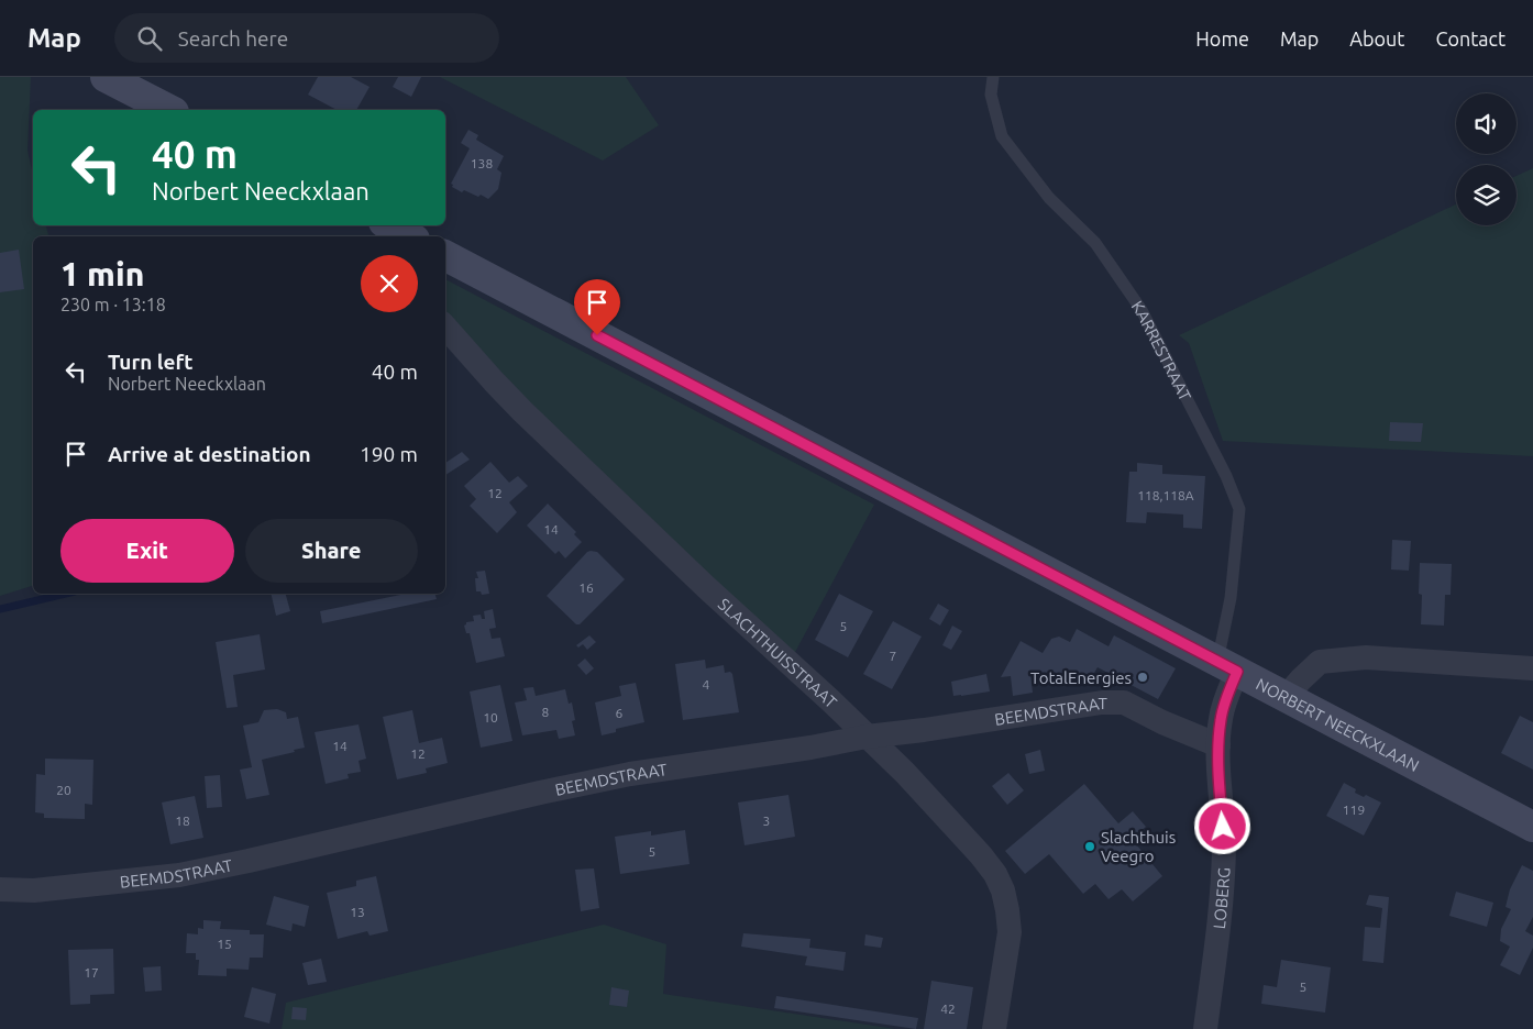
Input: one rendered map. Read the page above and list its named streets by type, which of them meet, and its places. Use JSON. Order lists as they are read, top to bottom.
{
  "streets": {
    "main road": ["NORBERT NEECKXLAAN"],
    "street": ["SLACHTHUISSTRAAT", "BEEMDSTRAAT", "LOBERG"],
    "lane": ["KARRESTRAAT"]
  },
  "crossings": [
    ["KARRESTRAAT", "NORBERT NEECKXLAAN"],
    ["KARRESTRAAT", "LOBERG"],
    ["SLACHTHUISSTRAAT", "BEEMDSTRAAT"],
    ["BEEMDSTRAAT", "LOBERG"],
    ["NORBERT NEECKXLAAN", "LOBERG"]
  ],
  "places": ["TotalEnergies", "Slachthuis Veegro"],
  "house_numbers": [
    "138",
    "12",
    "118,118A",
    "14",
    "16",
    "5",
    "7",
    "4",
    "8",
    "6",
    "10",
    "14",
    "12",
    "20",
    "119",
    "18",
    "3",
    "5",
    "13",
    "15",
    "17",
    "5",
    "42"
  ],
  "page": {
    "header": "Map",
    "search": "Search here",
    "nav": [
      "Home",
      "Map",
      "About",
      "Contact"
    ],
    "turn": ["40 m", "Norbert Neeckxlaan"],
    "heading": ["1 min", "230 m · 13:18"],
    "list": [
      {
        "name": "Turn left",
        "note": "Norbert Neeckxlaan",
        "value": "40 m"
      },
      {
        "name": "Arrive at destination",
        "value": "190 m"
      }
    ],
    "buttons": ["Exit", "Share"]
  }
}
